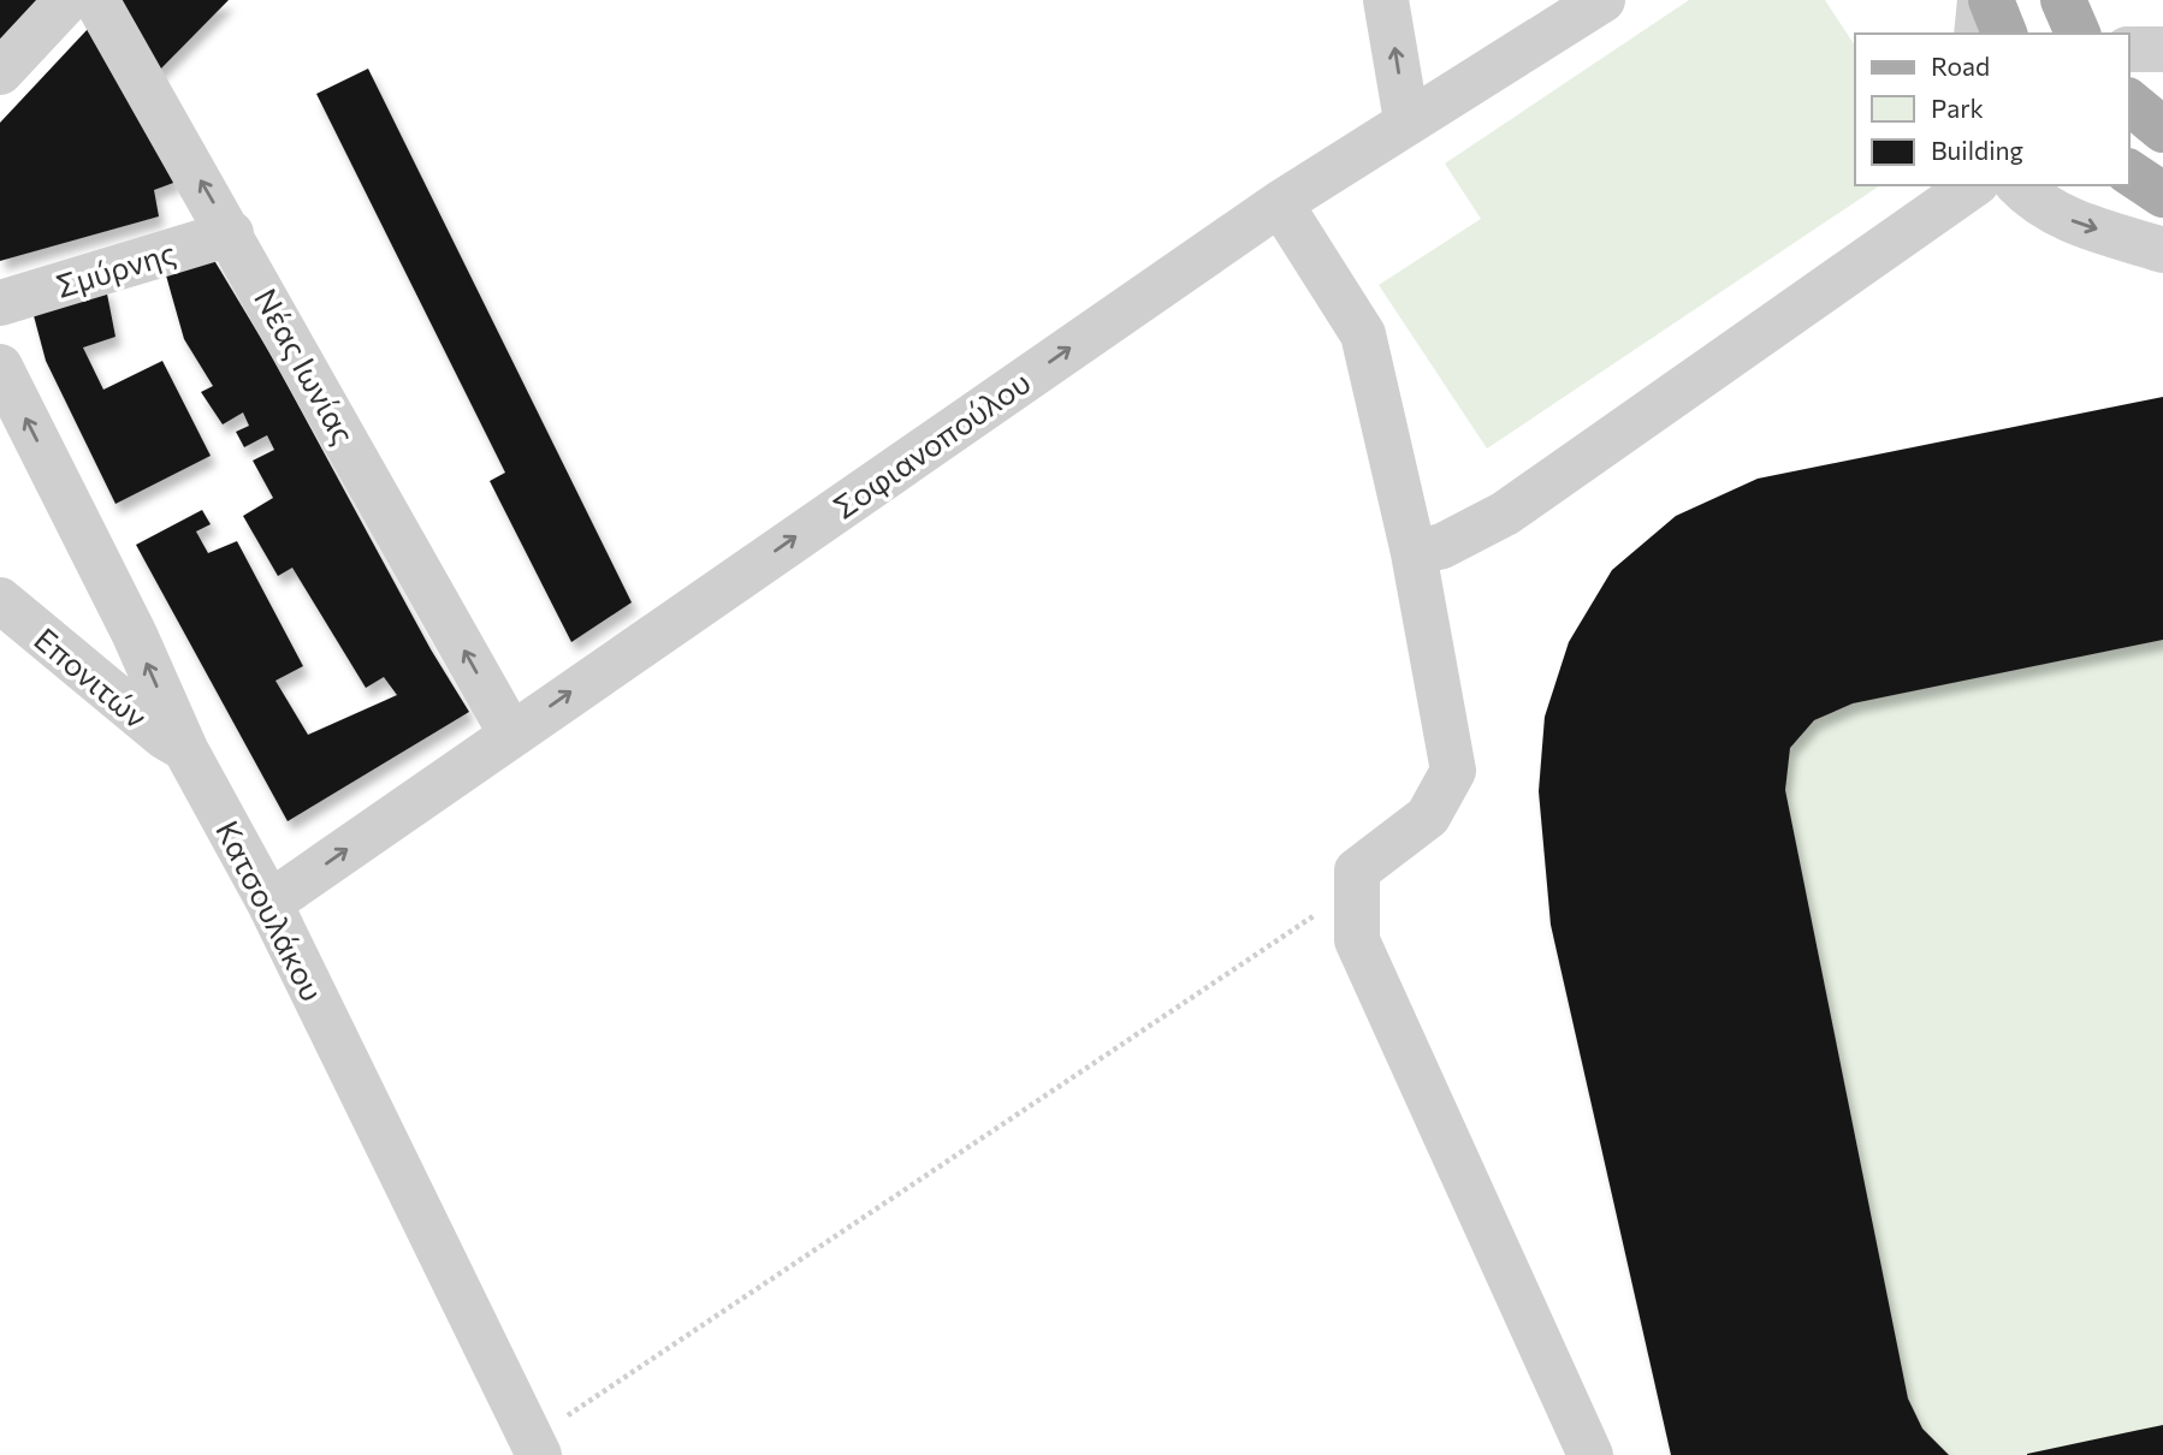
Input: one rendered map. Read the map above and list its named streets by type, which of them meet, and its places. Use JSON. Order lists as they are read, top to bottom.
{
  "streets": {
    "street": [
      "Σμύρνης",
      "Νέας Ιωνίας",
      "Σοφιανοπούλου",
      "Επονιτών",
      "Κατσουλάκου"
    ]
  },
  "crossings": [
    ["Σμύρνης", "Νέας Ιωνίας"],
    ["Νέας Ιωνίας", "Σοφιανοπούλου"],
    ["Σοφιανοπούλου", "Κατσουλάκου"],
    ["Επονιτών", "Κατσουλάκου"]
  ],
  "one_way": ["Νέας Ιωνίας", "Σοφιανοπούλου", "Κατσουλάκου"],
  "legend": ["Road", "Park", "Building"]
}
